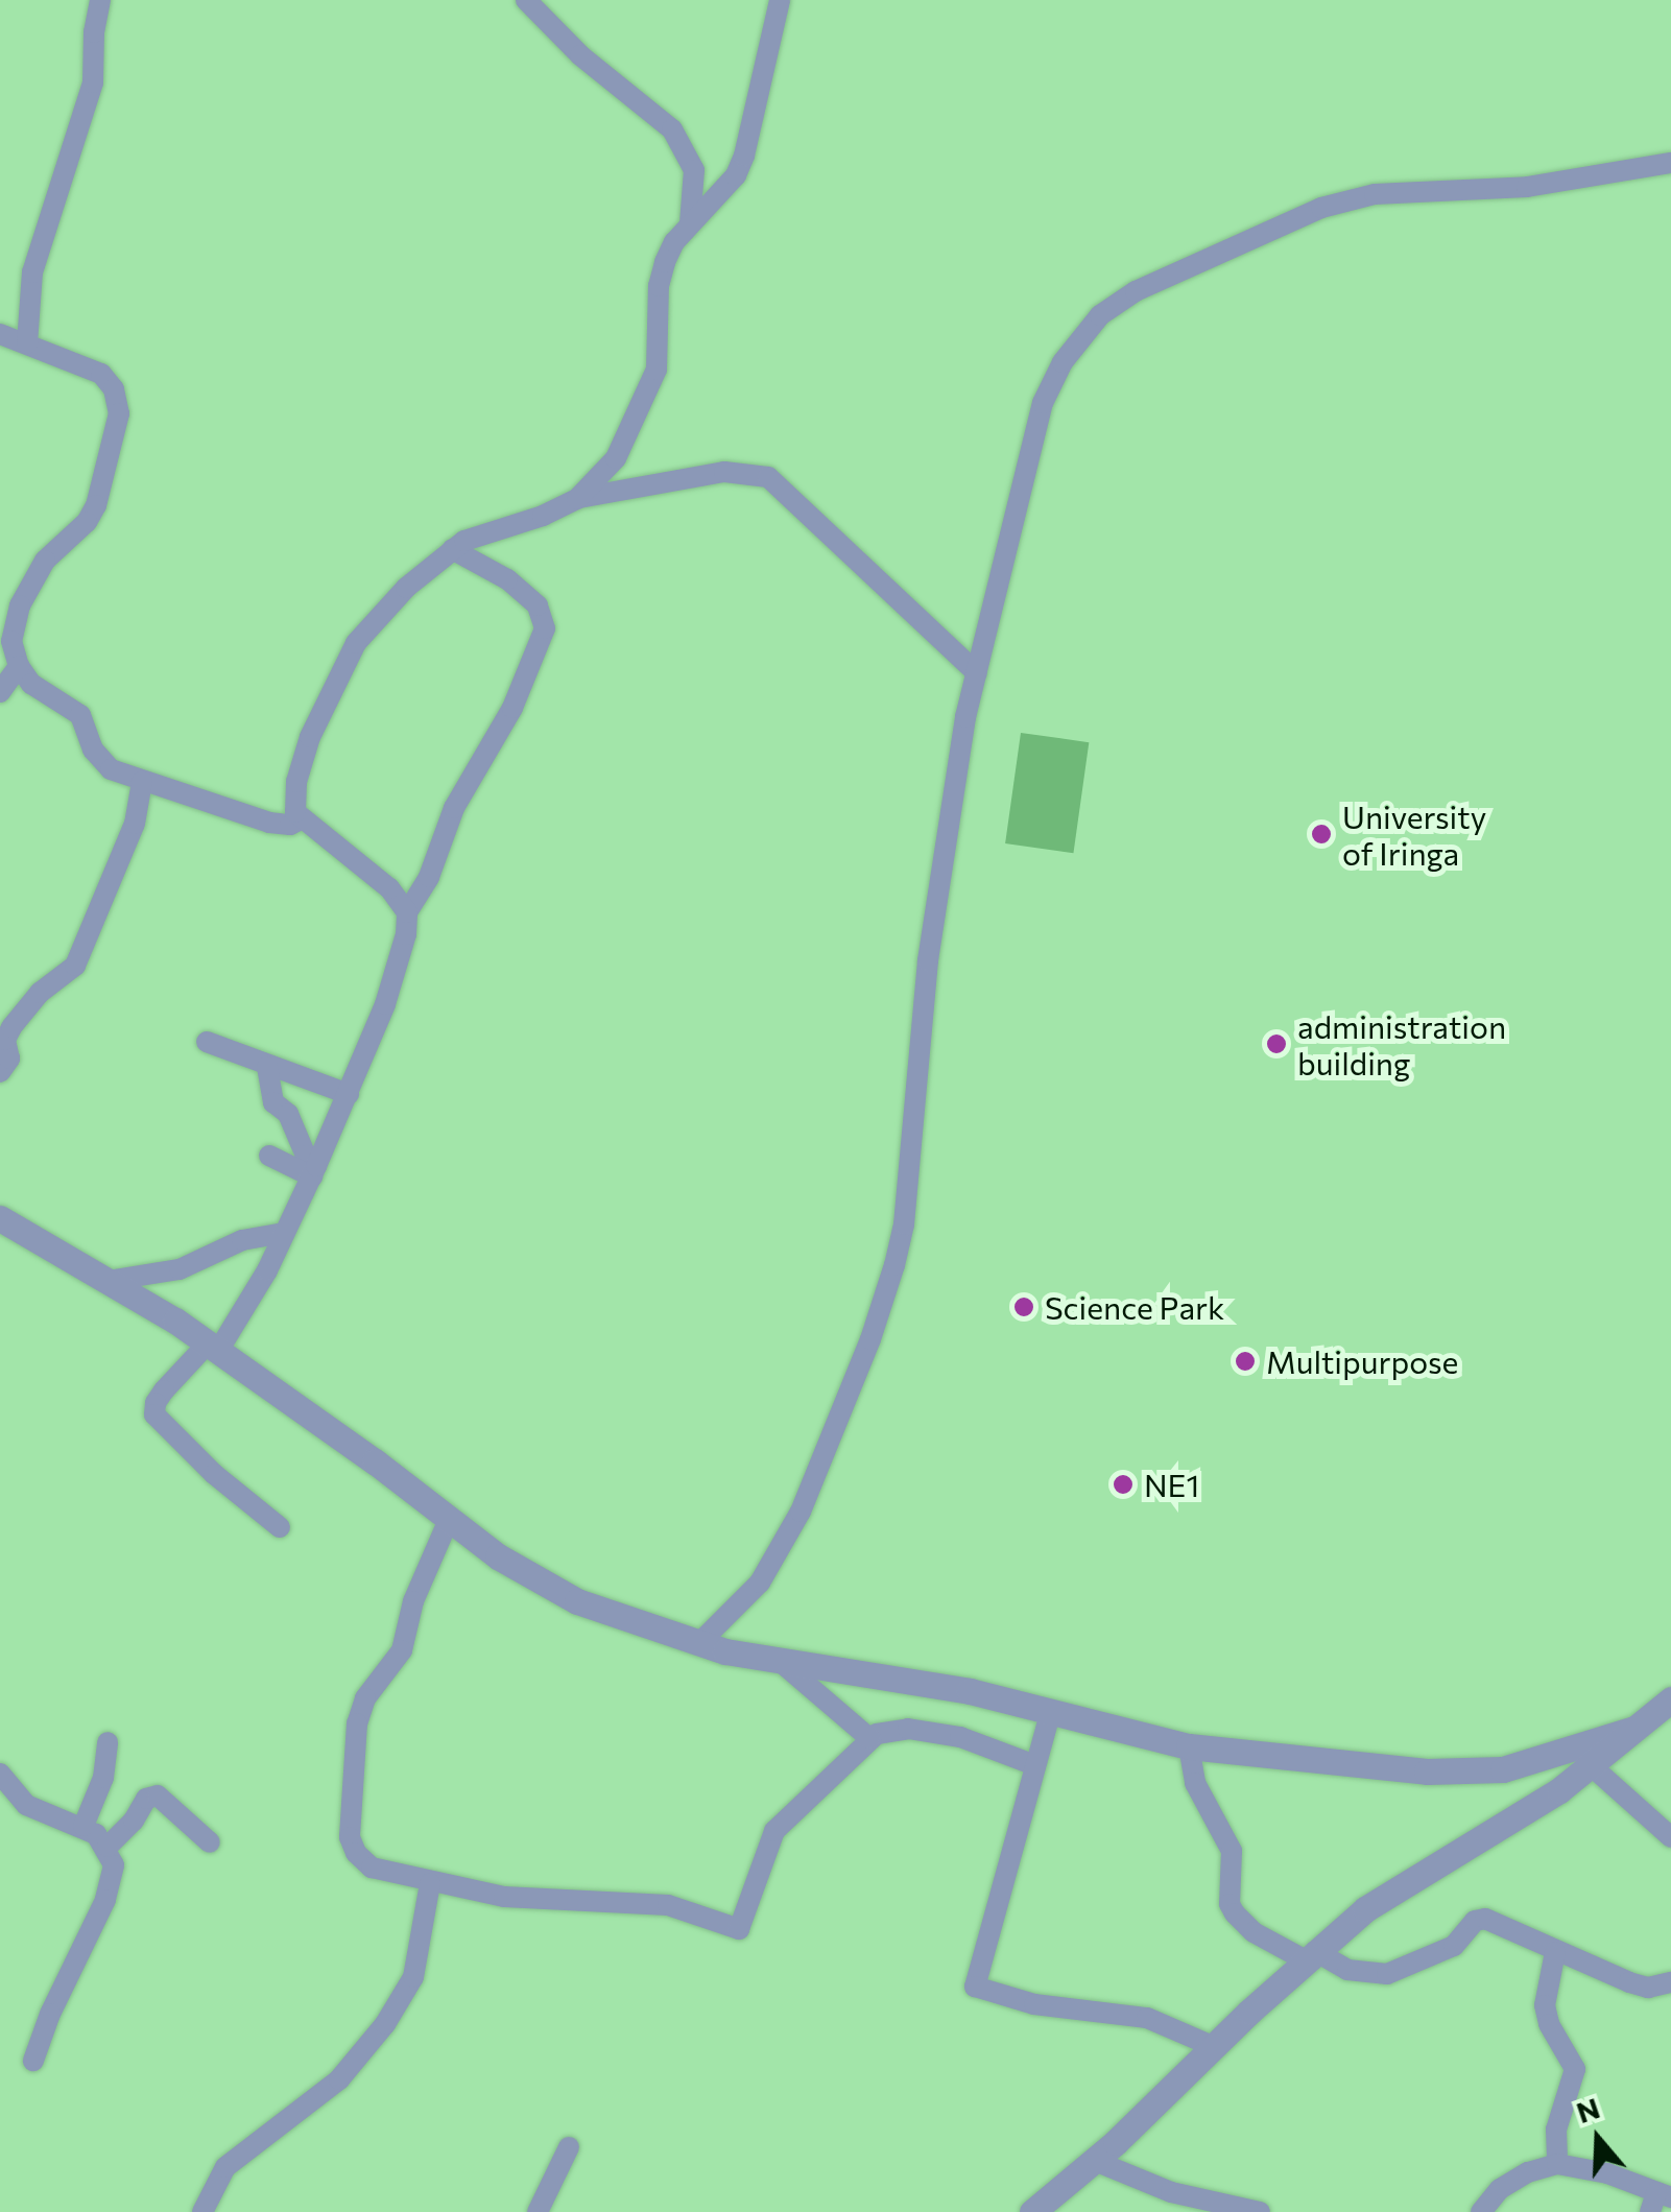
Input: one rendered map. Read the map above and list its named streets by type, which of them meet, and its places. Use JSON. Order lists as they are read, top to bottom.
{
  "places": [
    "University of Iringa",
    "administration building",
    "Science Park",
    "Multipurpose",
    "NE1"
  ],
  "north": "top"
}
